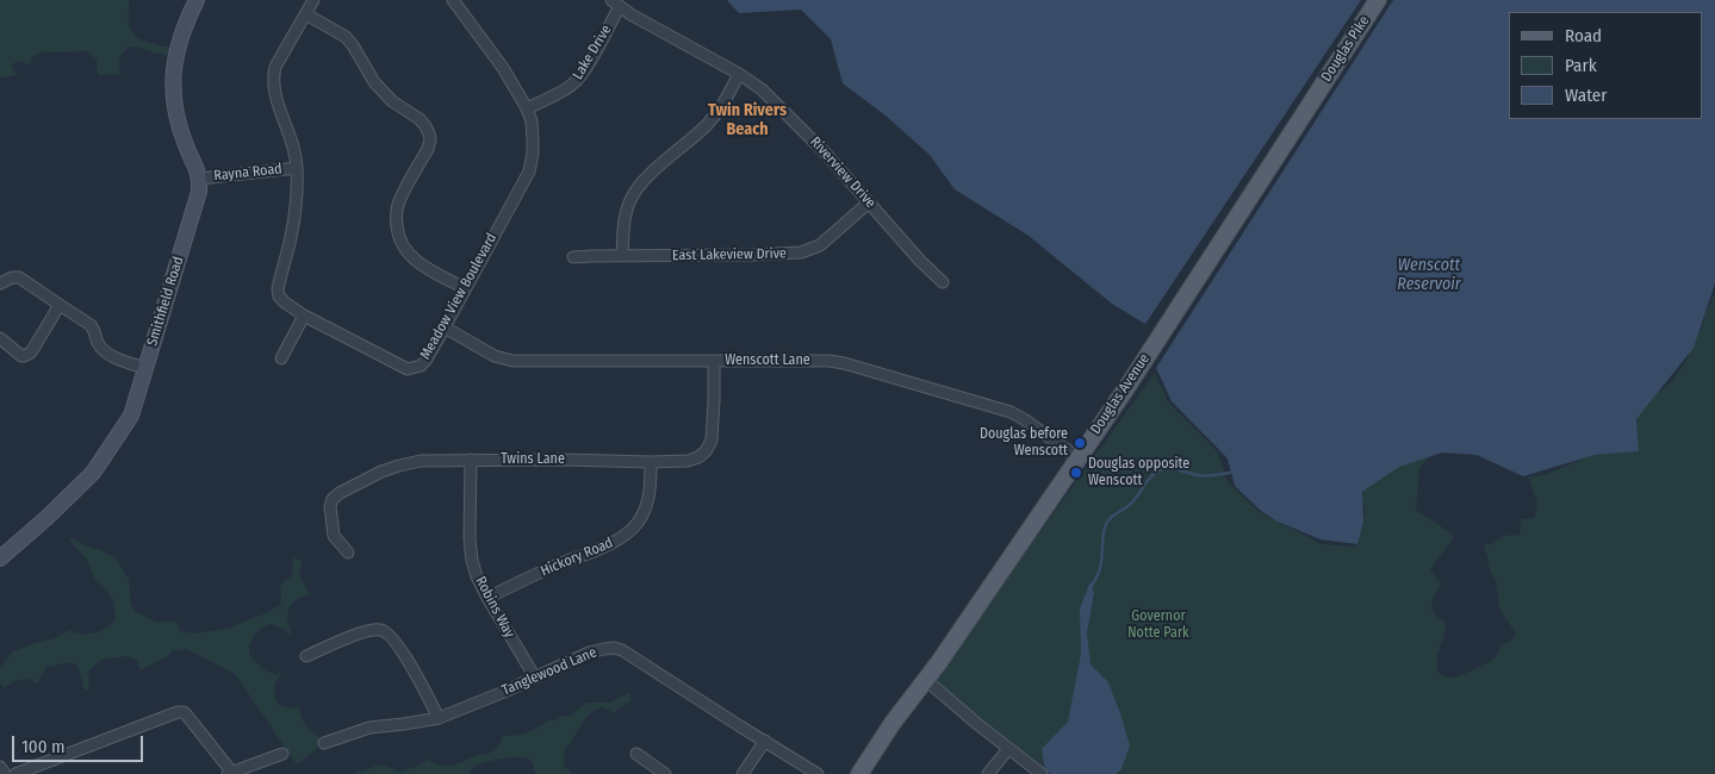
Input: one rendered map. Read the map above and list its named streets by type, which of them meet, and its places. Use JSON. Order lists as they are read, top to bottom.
{
  "streets": {
    "main road": ["Douglas Pike", "Douglas Avenue"],
    "street": [
      "Lake Drive",
      "Rayna Road",
      "Riverview Drive",
      "East Lakeview Drive",
      "Meadow View Boulevard",
      "Smithfield Road",
      "Wenscott Lane",
      "Twins Lane",
      "Hickory Road",
      "Robins Way",
      "Tanglewood Lane"
    ]
  },
  "crossings": [
    ["Douglas Pike", "Douglas Avenue"],
    ["Lake Drive", "Riverview Drive"],
    ["Lake Drive", "Meadow View Boulevard"],
    ["Rayna Road", "Meadow View Boulevard"],
    ["Rayna Road", "Smithfield Road"],
    ["Riverview Drive", "East Lakeview Drive"],
    ["Meadow View Boulevard", "Wenscott Lane"],
    ["Wenscott Lane", "Douglas Avenue"],
    ["Wenscott Lane", "Twins Lane"],
    ["Twins Lane", "Hickory Road"],
    ["Twins Lane", "Robins Way"],
    ["Hickory Road", "Robins Way"],
    ["Robins Way", "Tanglewood Lane"]
  ],
  "districts": ["Twin Rivers Beach"],
  "water": ["Wenscott Reservoir"],
  "parks": ["Governor Notte Park"],
  "places": ["Douglas before Wenscott", "Douglas opposite Wenscott"],
  "legend": ["Road", "Park", "Water"],
  "scale_bar": "100 m"
}
